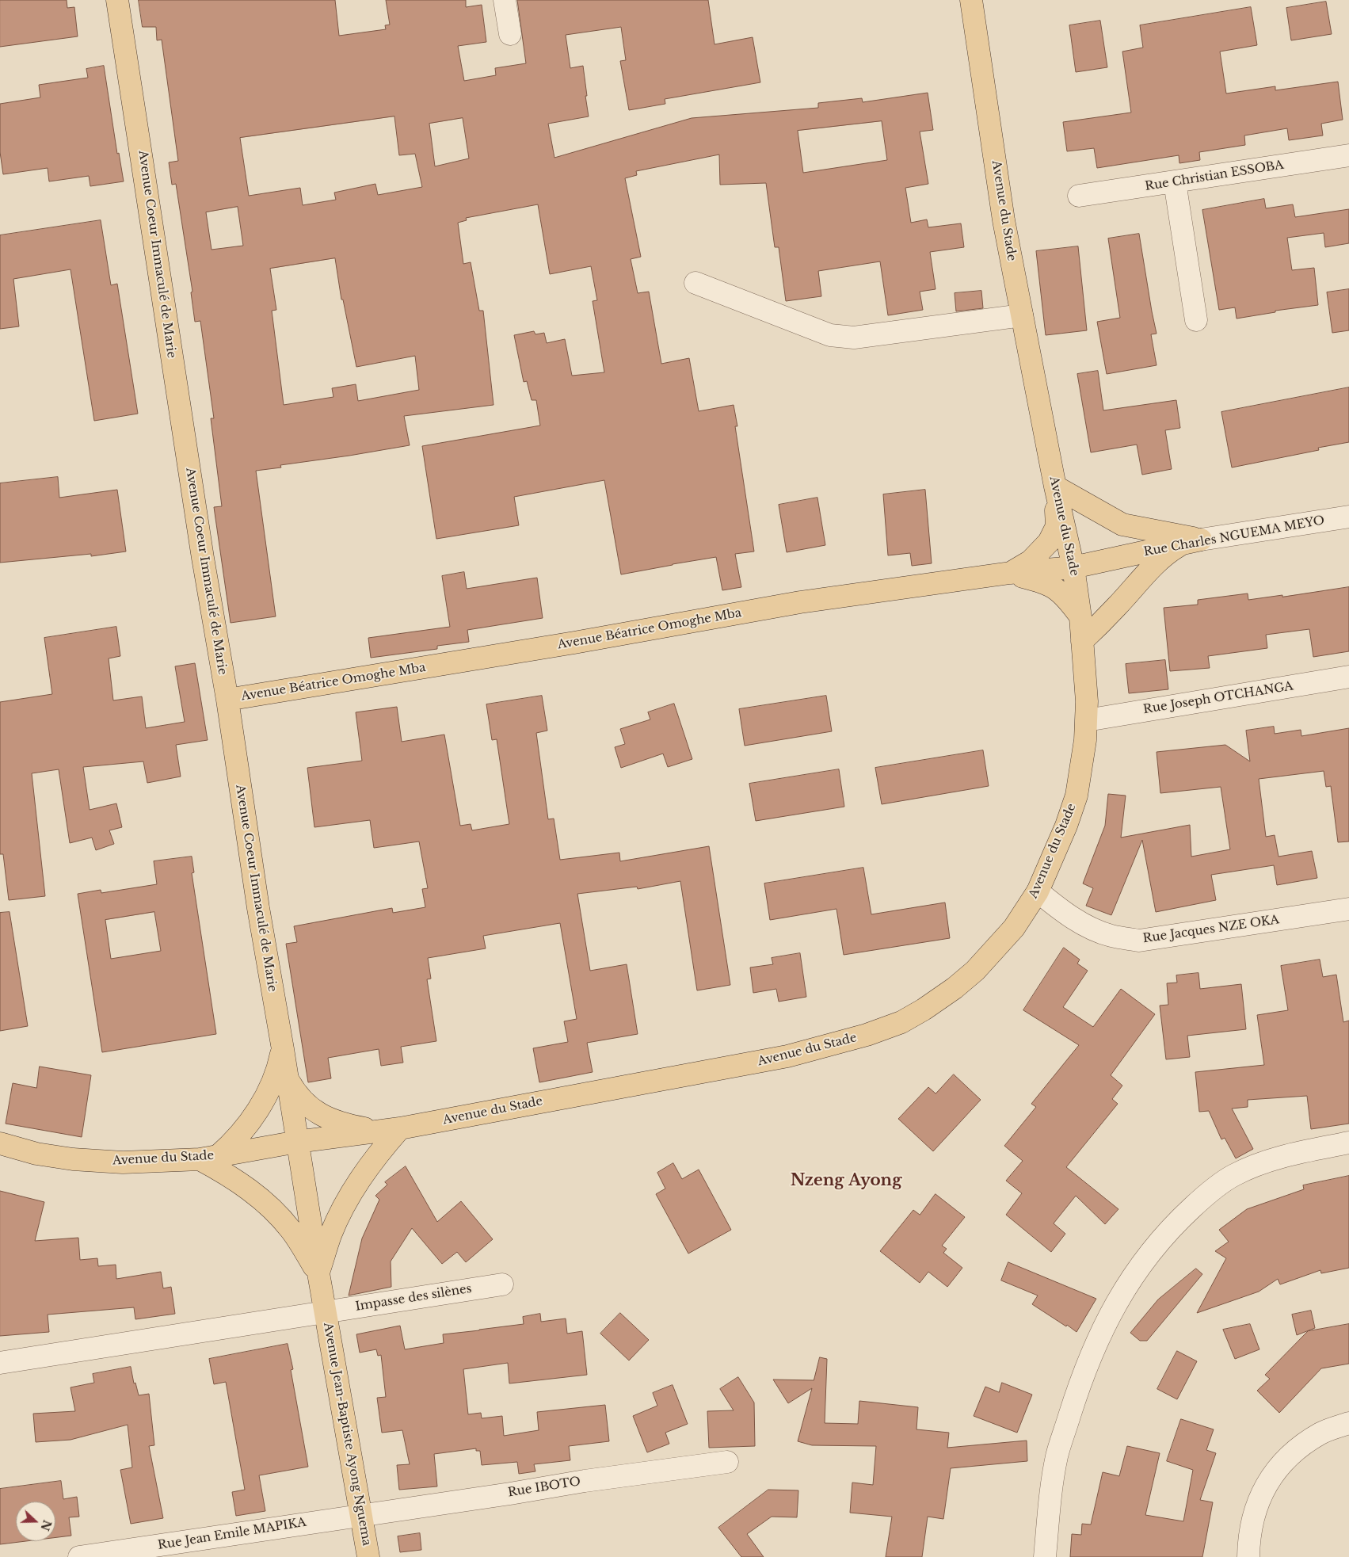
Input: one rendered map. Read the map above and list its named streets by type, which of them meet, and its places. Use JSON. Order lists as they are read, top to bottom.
{
  "streets": {
    "main road": [
      "Avenue du Stade",
      "Avenue Coeur Immaculé de Marie",
      "Rue Charles NGUEMA MEYO",
      "Avenue Béatrice Omoghe Mba",
      "Avenue Jean-Baptiste Ayong Nguema"
    ],
    "street": [
      "Rue Christian ESSOBA",
      "Rue Joseph OTCHANGA",
      "Rue Jacques NZE OKA",
      "Impasse des silènes",
      "Rue IBOTO",
      "Rue Jean Emile MAPIKA"
    ]
  },
  "crossings": [
    ["Avenue du Stade", "Avenue Coeur Immaculé de Marie"],
    ["Avenue du Stade", "Rue Charles NGUEMA MEYO"],
    ["Avenue du Stade", "Avenue Béatrice Omoghe Mba"],
    ["Avenue du Stade", "Rue Joseph OTCHANGA"],
    ["Avenue du Stade", "Rue Jacques NZE OKA"],
    ["Avenue du Stade", "Avenue Jean-Baptiste Ayong Nguema"],
    ["Avenue Coeur Immaculé de Marie", "Avenue Béatrice Omoghe Mba"],
    ["Avenue Coeur Immaculé de Marie", "Avenue Jean-Baptiste Ayong Nguema"],
    ["Rue Charles NGUEMA MEYO", "Avenue Béatrice Omoghe Mba"],
    ["Impasse des silènes", "Avenue Jean-Baptiste Ayong Nguema"],
    ["Avenue Jean-Baptiste Ayong Nguema", "Rue IBOTO"],
    ["Avenue Jean-Baptiste Ayong Nguema", "Rue Jean Emile MAPIKA"],
    ["Rue IBOTO", "Rue Jean Emile MAPIKA"]
  ],
  "districts": ["Nzeng Ayong"],
  "north": "right"
}
